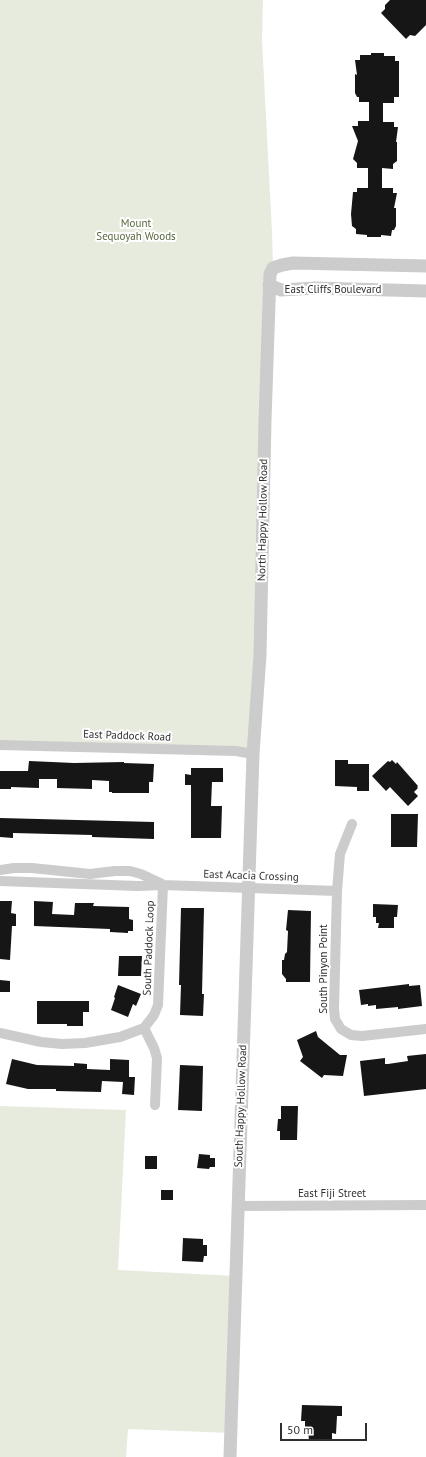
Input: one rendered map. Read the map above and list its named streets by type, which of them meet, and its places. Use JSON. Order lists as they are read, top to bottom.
{
  "streets": {
    "street": [
      "East Cliffs Boulevard",
      "North Happy Hollow Road",
      "East Paddock Road",
      "East Acacia Crossing",
      "South Paddock Loop",
      "South Pinyon Point",
      "South Happy Hollow Road",
      "East Fiji Street"
    ]
  },
  "crossings": [
    ["East Cliffs Boulevard", "North Happy Hollow Road"],
    ["North Happy Hollow Road", "East Paddock Road"],
    ["North Happy Hollow Road", "South Happy Hollow Road"],
    ["East Paddock Road", "South Happy Hollow Road"],
    ["East Acacia Crossing", "South Paddock Loop"],
    ["East Acacia Crossing", "South Pinyon Point"],
    ["East Acacia Crossing", "South Happy Hollow Road"],
    ["South Happy Hollow Road", "East Fiji Street"]
  ],
  "parks": ["Mount Sequoyah Woods"],
  "scale_bar": "50 m"
}
